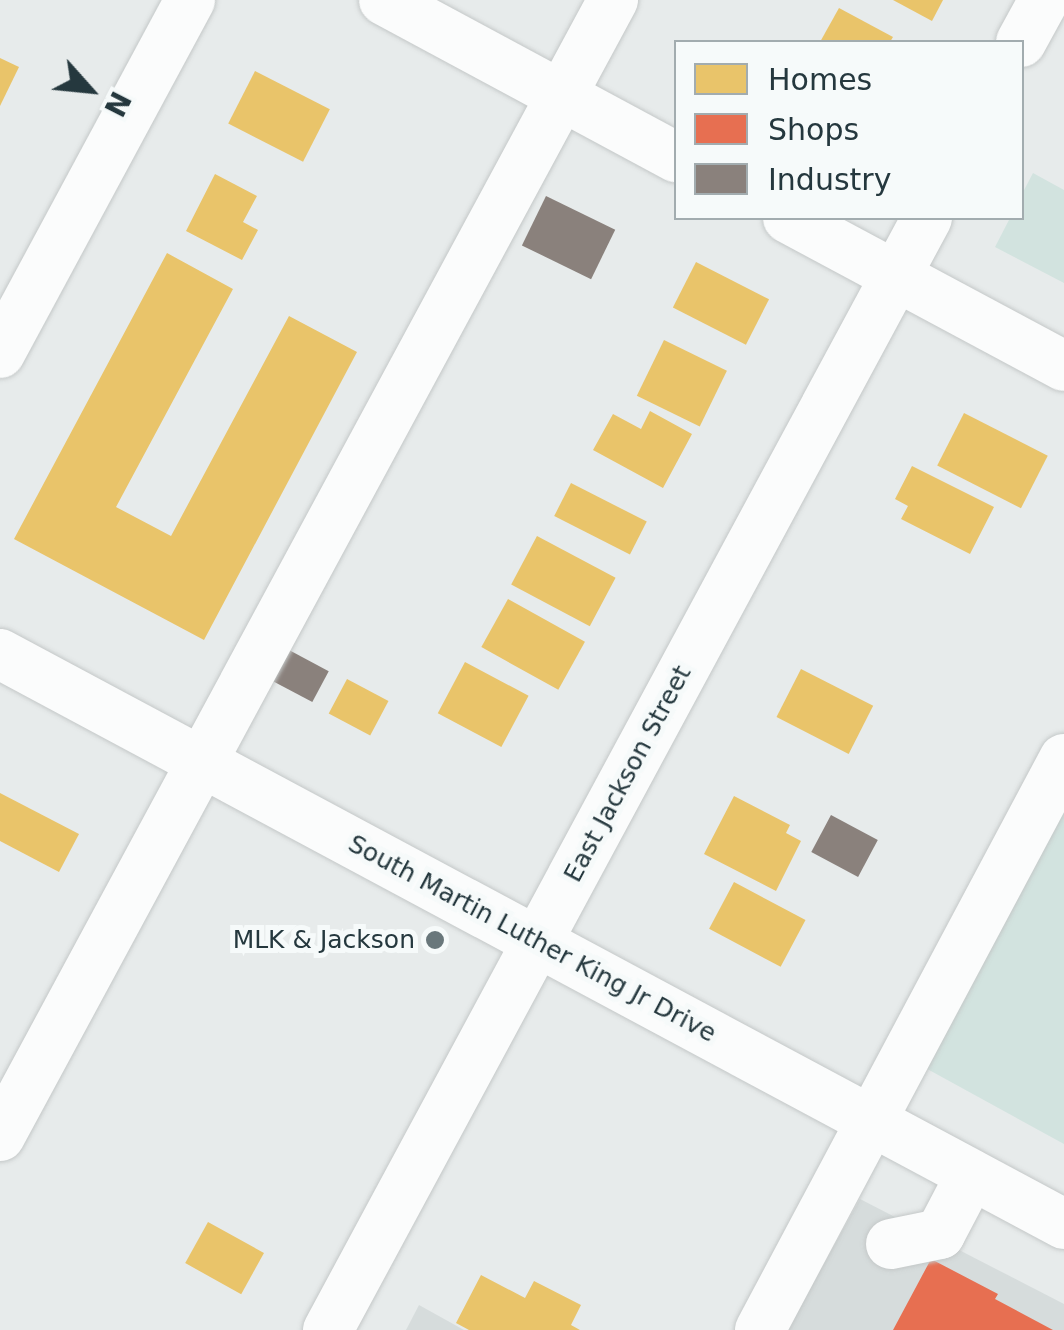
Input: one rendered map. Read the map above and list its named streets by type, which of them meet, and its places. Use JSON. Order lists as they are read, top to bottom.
{
  "streets": {
    "street": ["East Jackson Street", "South Martin Luther King Jr Drive"]
  },
  "crossings": [
    ["East Jackson Street", "South Martin Luther King Jr Drive"]
  ],
  "places": ["MLK & Jackson"],
  "legend": ["Homes", "Shops", "Industry"],
  "north": "bottom right"
}
